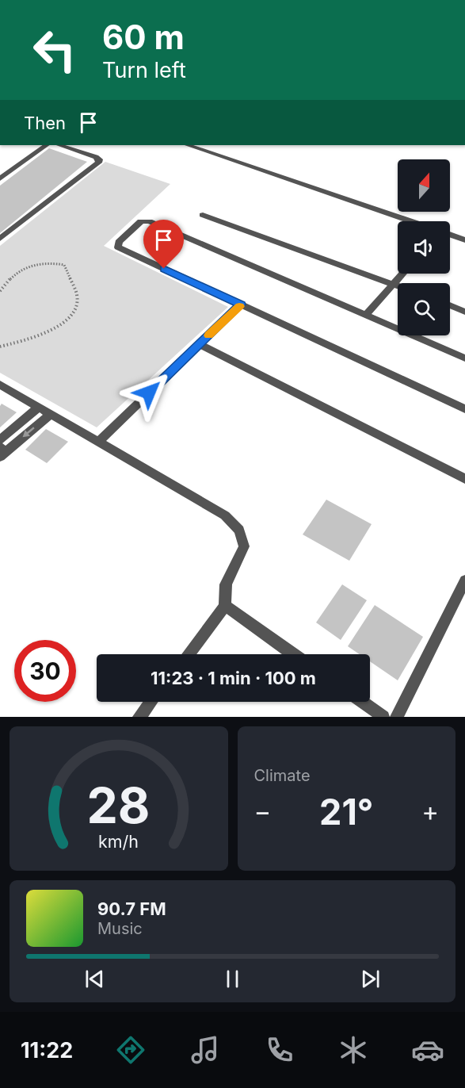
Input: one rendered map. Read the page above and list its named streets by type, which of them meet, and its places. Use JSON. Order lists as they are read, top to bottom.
{
  "north": "top",
  "page": {
    "turn": ["60 m", "Turn left"],
    "then": "Then",
    "limit": "30",
    "trip": "11:23 · 1 min · 100 m",
    "tile": "Climate",
    "heat": ["−", "21°", "+"],
    "song": ["90.7 FM", "Music"],
    "tabs": "11:22",
    "gauge": ["28", "km/h"]
  }
}
